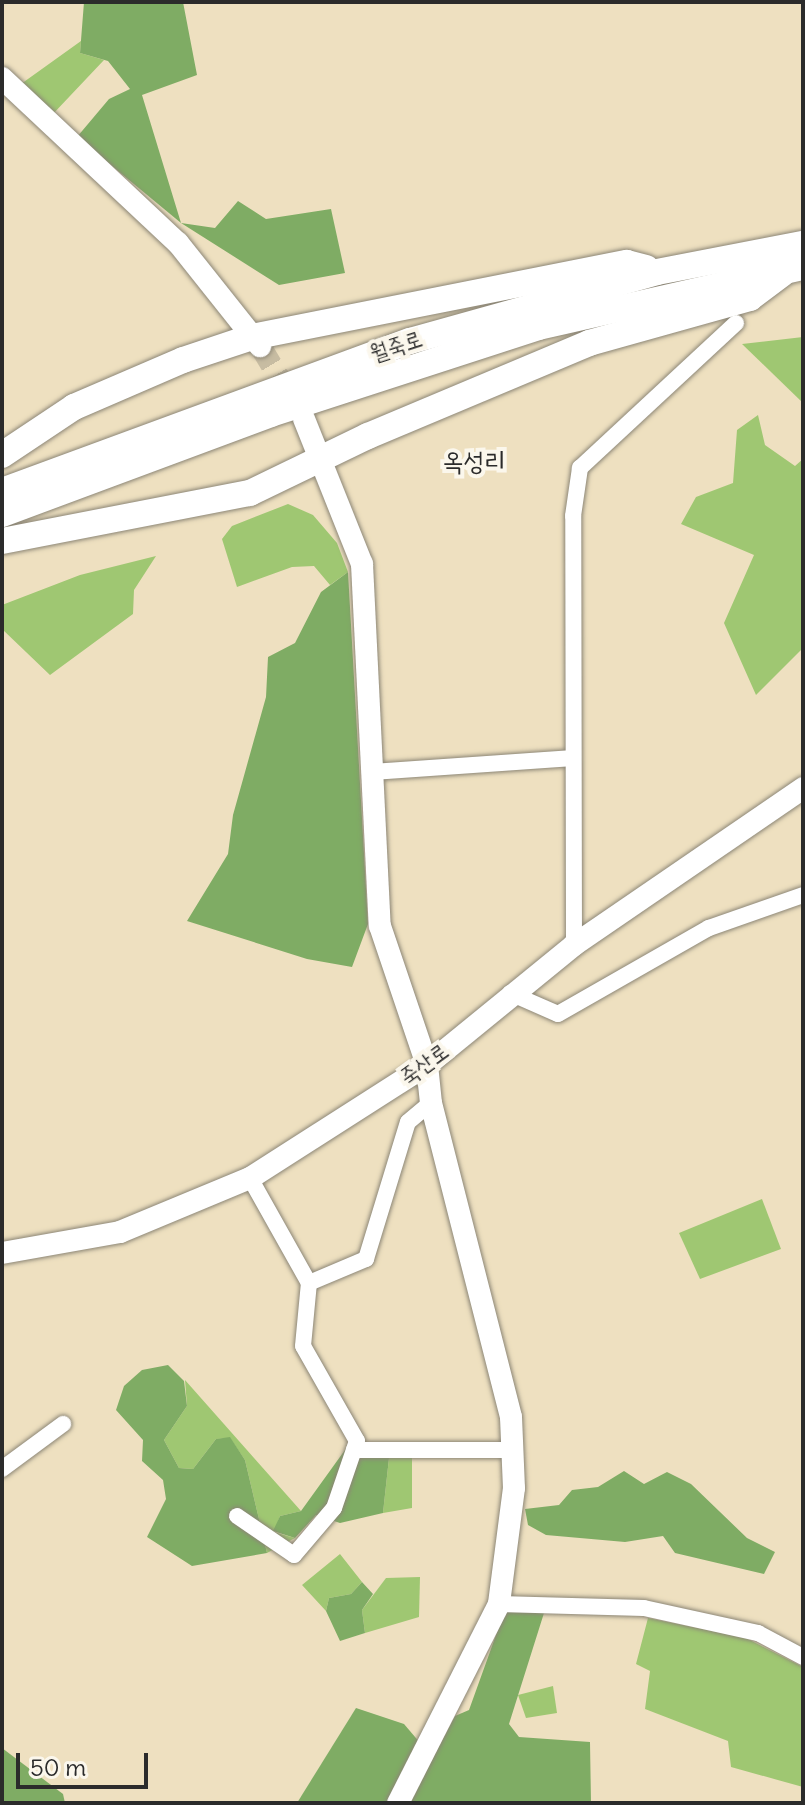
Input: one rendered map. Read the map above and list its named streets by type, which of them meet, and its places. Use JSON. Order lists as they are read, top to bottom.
{
  "streets": {
    "main road": ["월죽로"],
    "street": ["죽산로"]
  },
  "districts": ["옥성리"],
  "scale_bar": "50 m"
}
